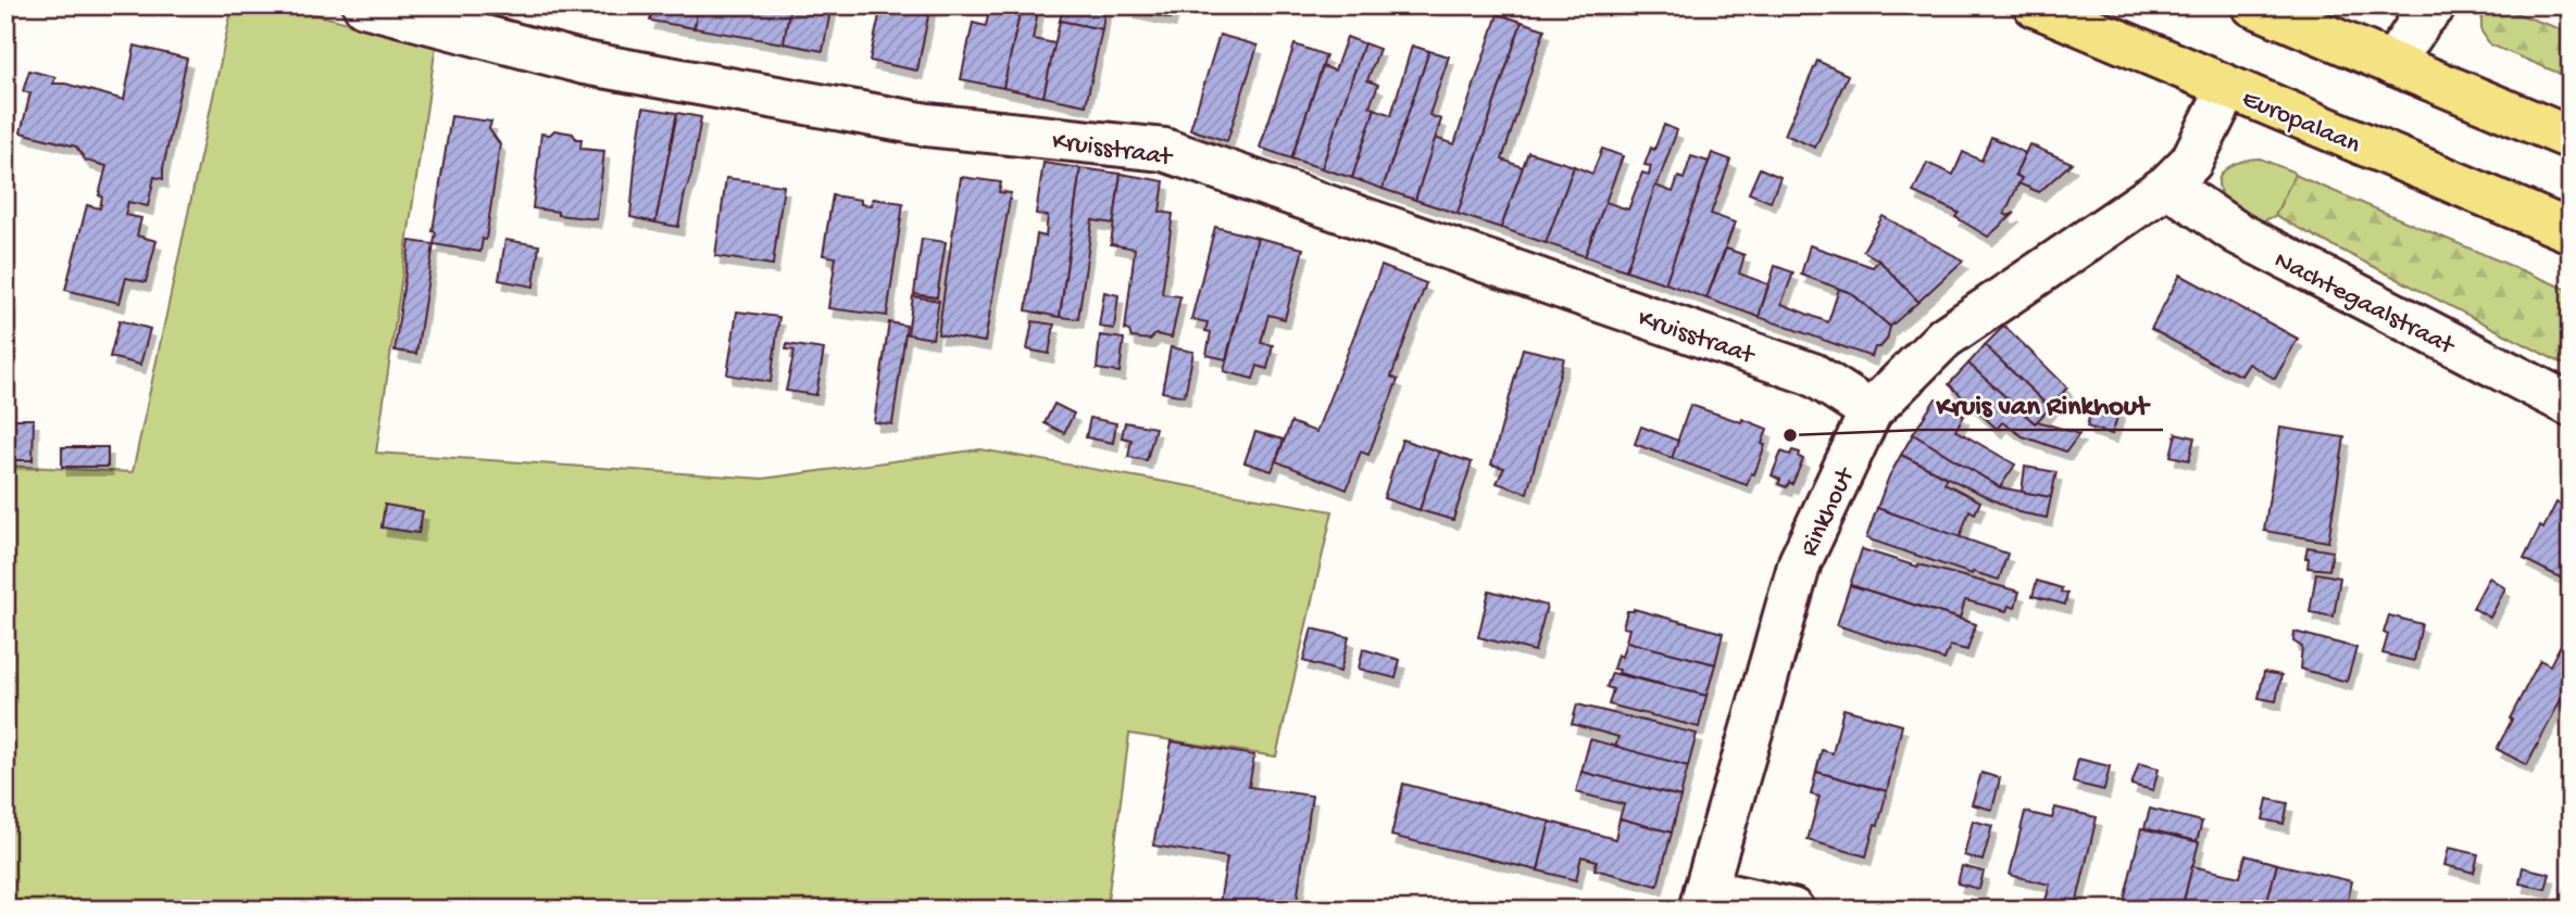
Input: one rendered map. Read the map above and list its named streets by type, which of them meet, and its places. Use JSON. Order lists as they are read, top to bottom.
{
  "streets": {
    "highway": ["Europalaan"],
    "street": ["Kruisstraat", "Nachtegaalstraat", "Rinkhout"]
  },
  "crossings": [
    ["Europalaan", "Rinkhout"],
    ["Kruisstraat", "Rinkhout"],
    ["Nachtegaalstraat", "Rinkhout"]
  ],
  "places": ["Kruis van Rinkhout"]
}
